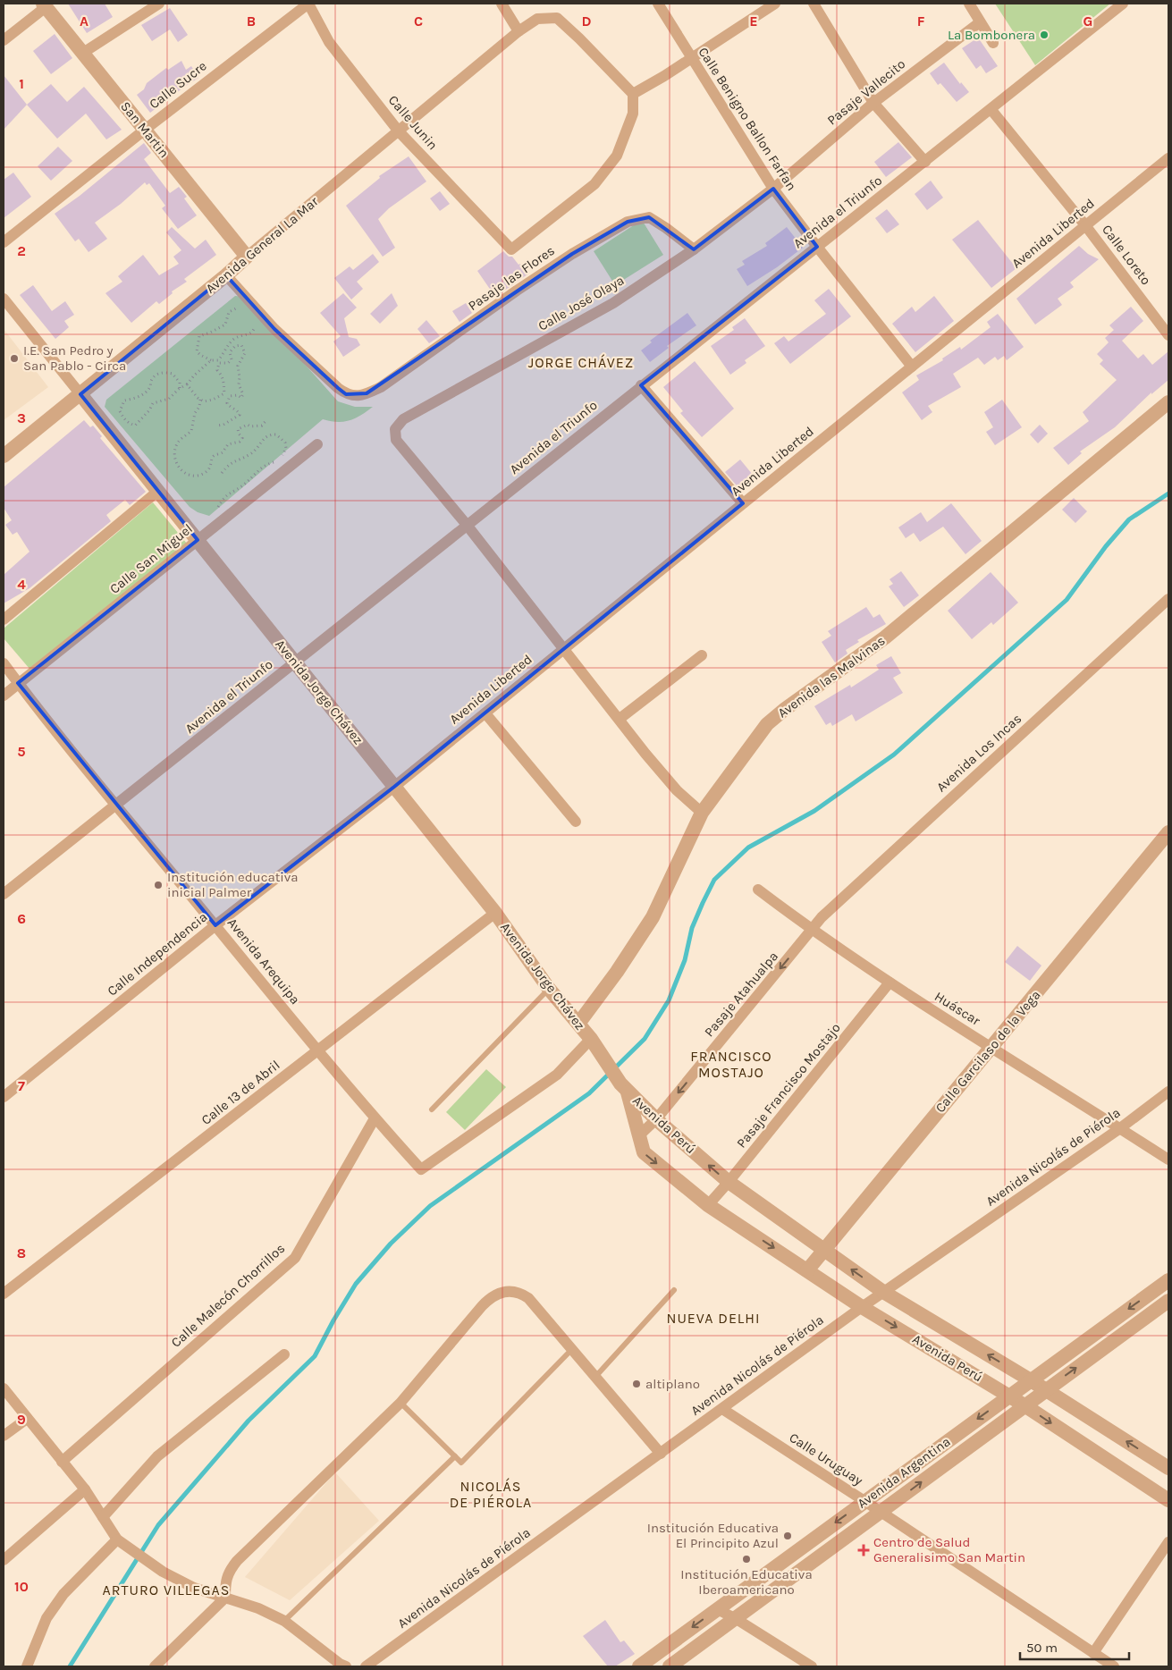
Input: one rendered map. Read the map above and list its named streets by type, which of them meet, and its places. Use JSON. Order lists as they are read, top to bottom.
{
  "streets": {
    "street": [
      "Calle Sucre",
      "Pasaje Vallecito",
      "Calle Benigno Ballon Farfan",
      "Calle Junin",
      "San Martin",
      "Avenida el Triunfo",
      "Avenida Liberted",
      "Avenida General La Mar",
      "Calle Loreto",
      "Pasaje las Flores",
      "Calle José Olaya",
      "Calle San Miguel",
      "Avenida las Malvinas",
      "Avenida Jorge Chávez",
      "Avenida Los Incas",
      "Calle Independencia",
      "Avenida Arequipa",
      "Pasaje Atahualpa",
      "Huáscar",
      "Calle Garcilaso de la Vega",
      "Pasaje Francisco Mostajo",
      "Calle 13 de Abril",
      "Avenida Perú",
      "Avenida Nicolás de Piérola",
      "Calle Malecón Chorrillos",
      "Calle Uruguay",
      "Avenida Argentina"
    ]
  },
  "crossings": [
    ["Calle Sucre", "Calle Junin"],
    ["Calle Sucre", "San Martin"],
    ["Pasaje Vallecito", "Calle Benigno Ballon Farfan"],
    ["Pasaje Vallecito", "Calle José Olaya"],
    ["Calle Benigno Ballon Farfan", "Avenida el Triunfo"],
    ["Calle Benigno Ballon Farfan", "Avenida Liberted"],
    ["Calle Benigno Ballon Farfan", "Calle José Olaya"],
    ["Calle Junin", "Avenida General La Mar"],
    ["San Martin", "Avenida General La Mar"],
    ["Avenida el Triunfo", "Calle Loreto"],
    ["Avenida el Triunfo", "Calle José Olaya"],
    ["Avenida el Triunfo", "Avenida Jorge Chávez"],
    ["Avenida el Triunfo", "Avenida Arequipa"],
    ["Avenida Liberted", "Calle Loreto"],
    ["Avenida Liberted", "Avenida Jorge Chávez"],
    ["Avenida Liberted", "Calle Independencia"],
    ["Avenida General La Mar", "Pasaje las Flores"],
    ["Avenida General La Mar", "Avenida Jorge Chávez"],
    ["Pasaje las Flores", "Calle José Olaya"],
    ["Calle San Miguel", "Avenida Jorge Chávez"],
    ["Calle San Miguel", "Avenida Arequipa"],
    ["Avenida las Malvinas", "Avenida Jorge Chávez"],
    ["Avenida Jorge Chávez", "Calle Independencia"],
    ["Avenida Jorge Chávez", "Avenida Arequipa"],
    ["Avenida Jorge Chávez", "Calle 13 de Abril"],
    ["Avenida Jorge Chávez", "Avenida Perú"],
    ["Avenida Los Incas", "Pasaje Atahualpa"],
    ["Avenida Los Incas", "Huáscar"],
    ["Calle Independencia", "Avenida Arequipa"],
    ["Avenida Arequipa", "Calle 13 de Abril"],
    ["Avenida Arequipa", "Calle Malecón Chorrillos"],
    ["Pasaje Atahualpa", "Huáscar"],
    ["Pasaje Atahualpa", "Avenida Perú"],
    ["Huáscar", "Calle Garcilaso de la Vega"],
    ["Huáscar", "Pasaje Francisco Mostajo"],
    ["Huáscar", "Avenida Nicolás de Piérola"],
    ["Calle Garcilaso de la Vega", "Avenida Perú"],
    ["Pasaje Francisco Mostajo", "Avenida Perú"],
    ["Avenida Perú", "Avenida Nicolás de Piérola"],
    ["Avenida Perú", "Avenida Argentina"],
    ["Avenida Nicolás de Piérola", "Calle Uruguay"],
    ["Calle Uruguay", "Avenida Argentina"]
  ],
  "one_way": ["Pasaje Atahualpa"],
  "districts": [
    "JORGE CHÁVEZ",
    "FRANCISCO MOSTAJO",
    "NUEVA DELHI",
    "NICOLÁS DE PIÉROLA",
    "ARTURO VILLEGAS"
  ],
  "places": {
    "other": [
      "La Bombonera",
      "I.E. San Pedro y San Pablo - Circa",
      "Institución educativa inicial Palmer",
      "altiplano",
      "Institución Educativa El Principito Azul",
      "Institución Educativa Iberoamericano"
    ],
    "health": ["Centro de Salud Generalisimo San Martin"]
  },
  "scale_bar": "50 m",
  "grid": {
    "columns": [
      "A",
      "B",
      "C",
      "D",
      "E",
      "F",
      "G"
    ],
    "rows": [
      "1",
      "2",
      "3",
      "4",
      "5",
      "6",
      "7",
      "8",
      "9",
      "10"
    ]
  }
}
